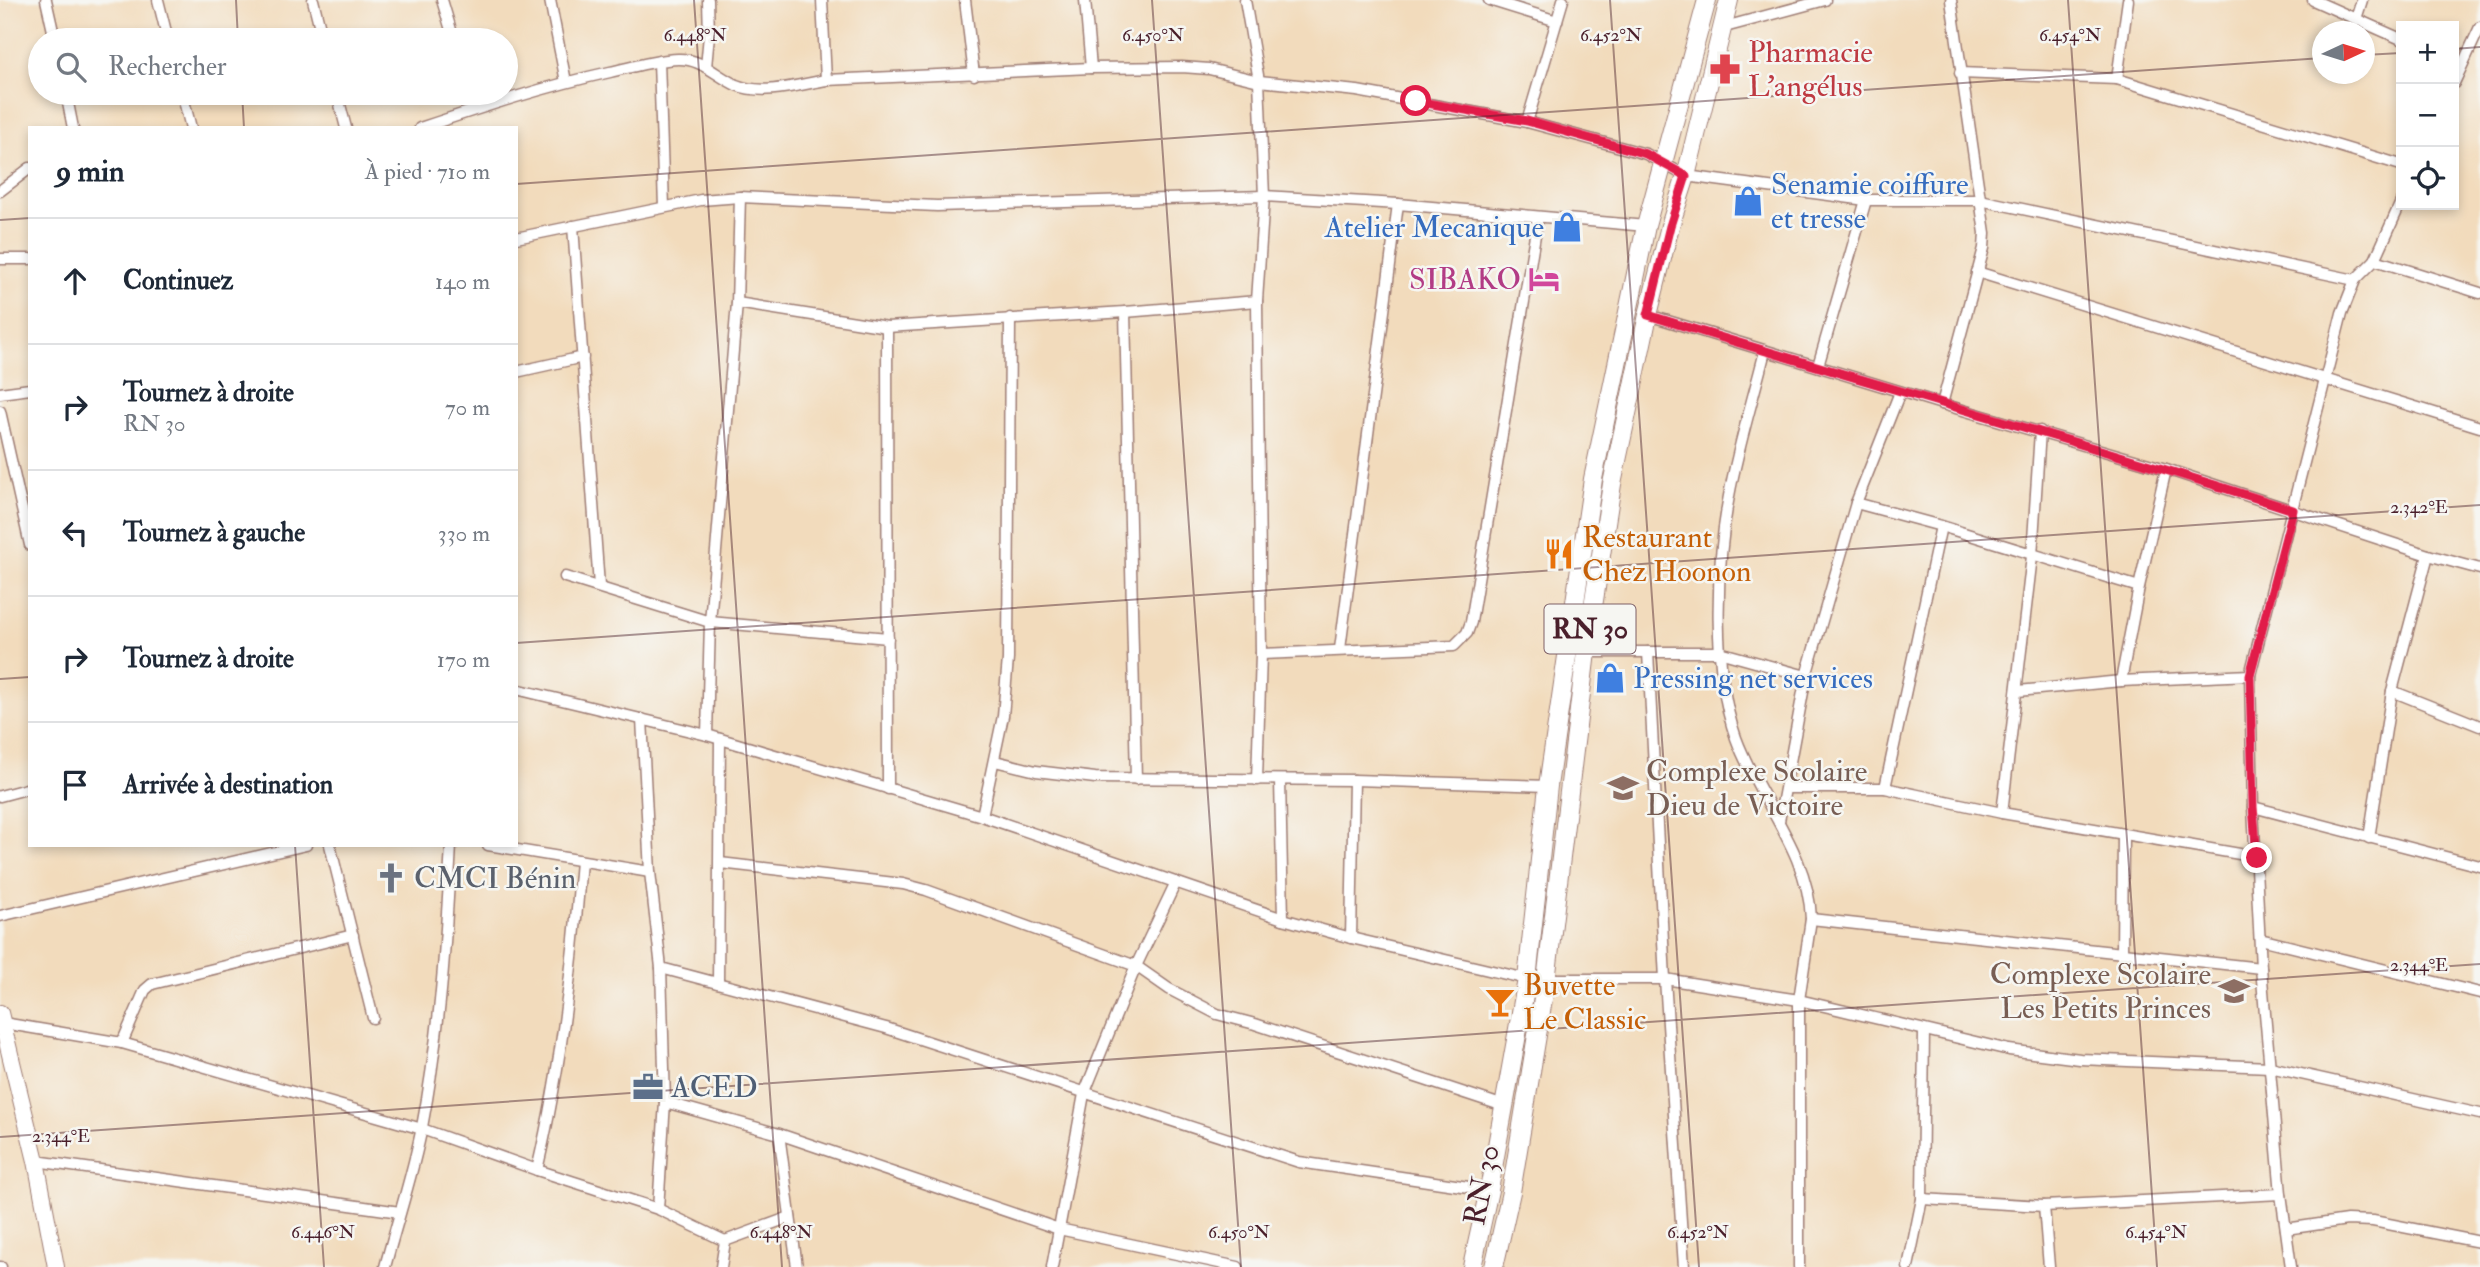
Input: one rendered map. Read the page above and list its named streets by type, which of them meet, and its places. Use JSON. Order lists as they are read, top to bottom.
{
  "streets": {
    "main road": ["RN 30"]
  },
  "places": {
    "pharmacy": ["Pharmacie L'angélus"],
    "shop": ["Senamie coiffure et tresse", "Atelier Mecanique", "Pressing net services"],
    "hotel": ["SIBAKO"],
    "restaurant": ["Restaurant Chez Hoonon"],
    "school or university": ["Complexe Scolaire Dieu de Victoire", "Complexe Scolaire Les Petits Princes"],
    "church": ["CMCI Bénin"],
    "bar": ["Buvette Le Classic"],
    "office": ["ACED"]
  },
  "north": "right",
  "page": {
    "map_buttons": ["+", "−"],
    "search": "Rechercher",
    "heading": ["9 min", "À pied · 710 m"],
    "list": [
      ["Continuez", "140 m"],
      ["Tournez à droite", "RN 30", "70 m"],
      ["Tournez à gauche", "330 m"],
      ["Tournez à droite", "170 m"],
      "Arrivée à destination"
    ]
  },
  "coordinates": [
    "6.448°N",
    "6.450°N",
    "6.452°N",
    "6.454°N",
    "2.342°E",
    "2.344°E",
    "6.446°N"
  ]
}
